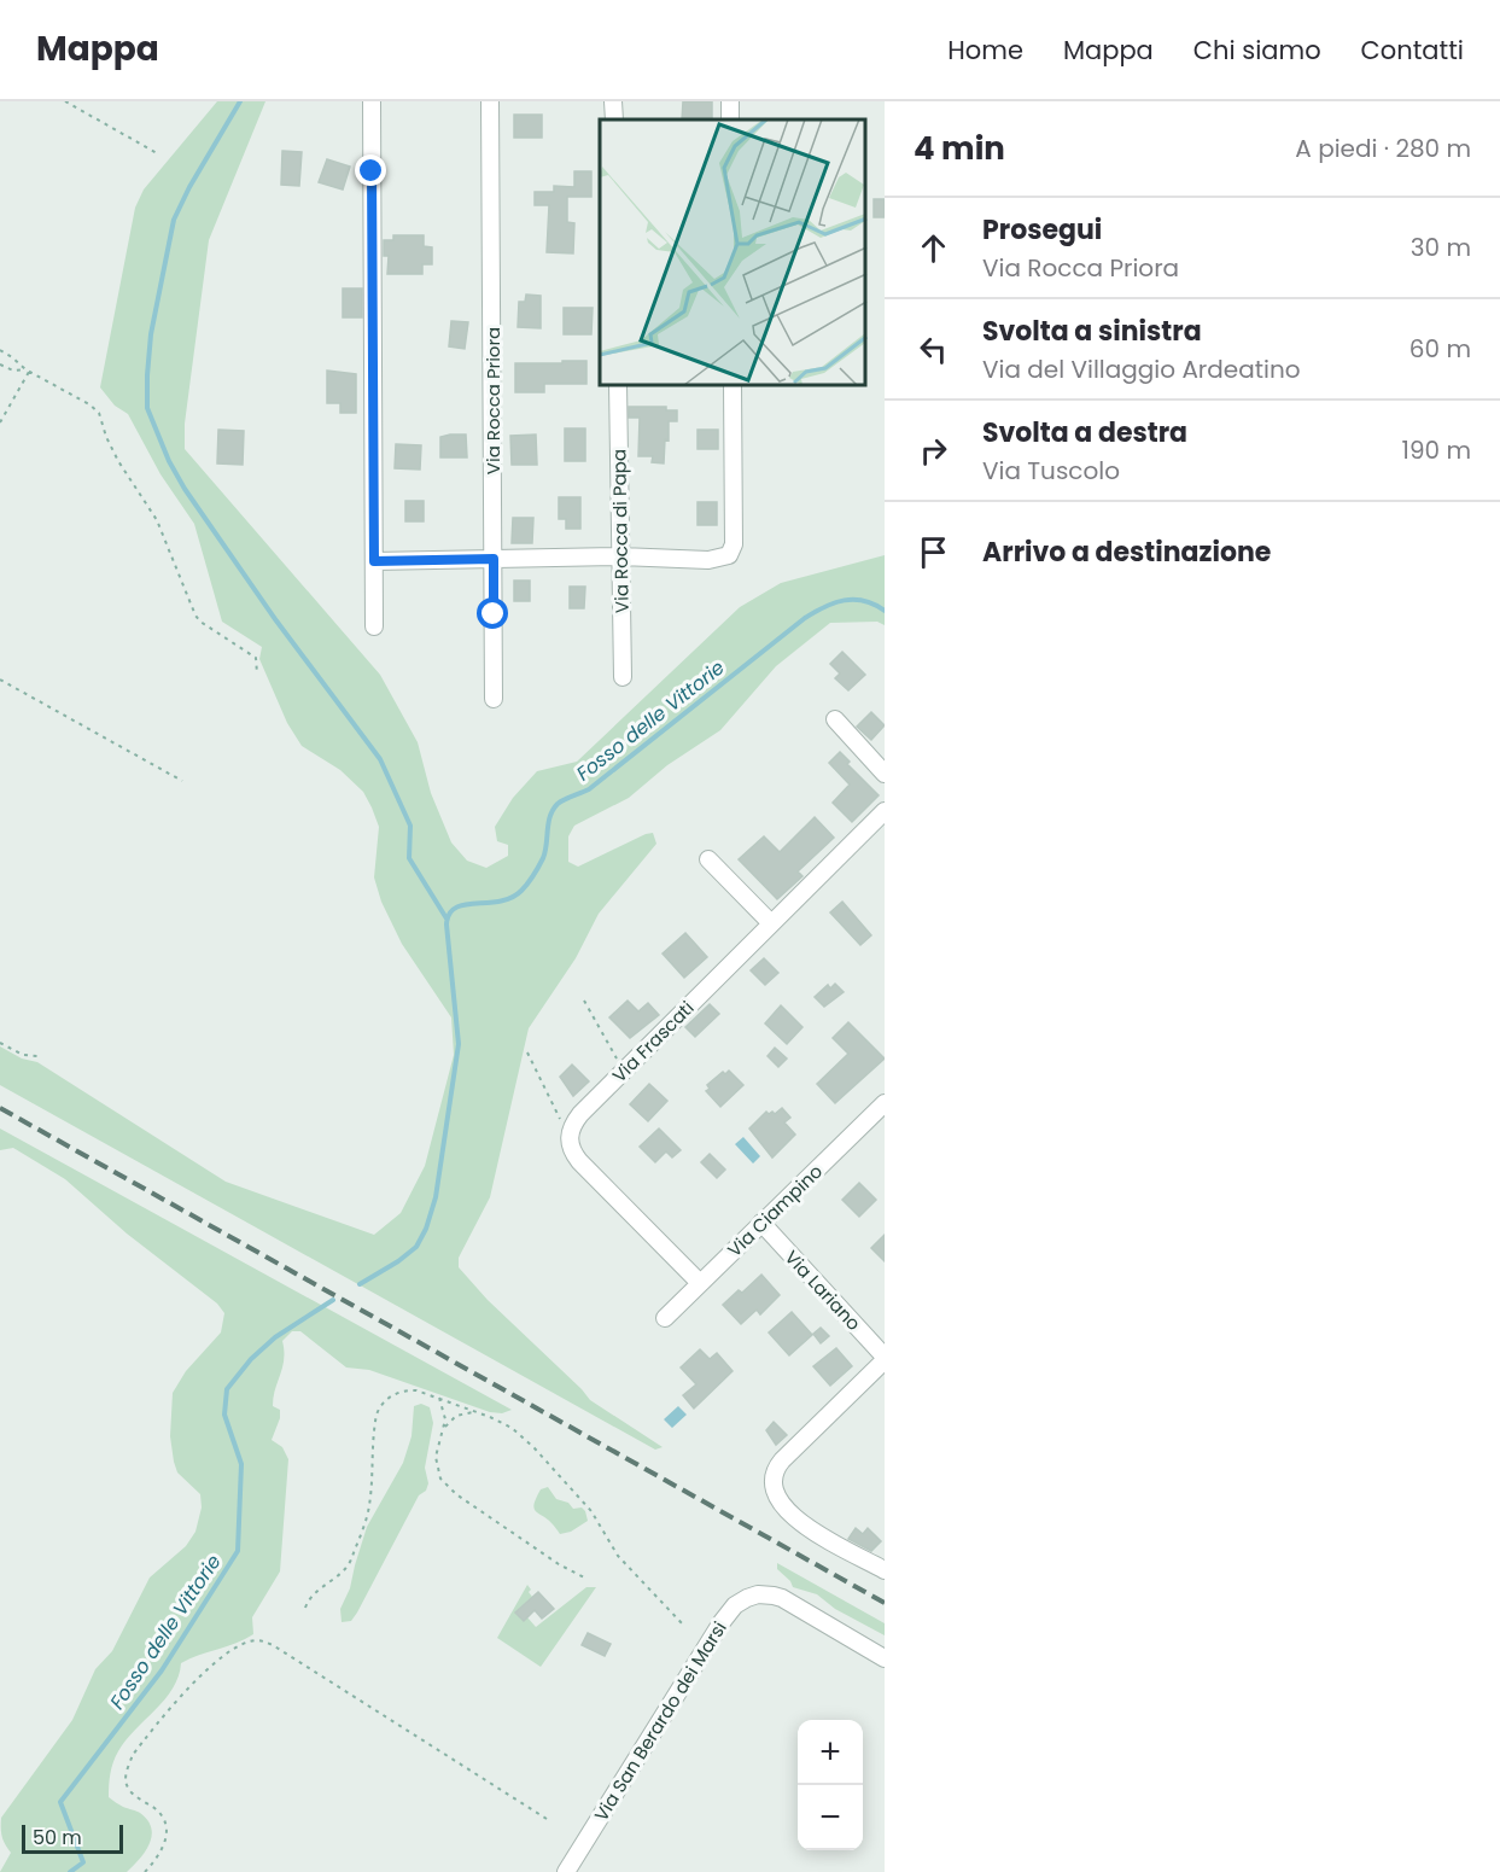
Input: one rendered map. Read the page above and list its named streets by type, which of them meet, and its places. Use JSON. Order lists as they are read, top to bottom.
{
  "streets": {
    "street": [
      "Via Rocca Priora",
      "Via Rocca di Papa",
      "Via Frascati",
      "Via Ciampino",
      "Via Lariano",
      "Via San Berardo dei Marsi"
    ]
  },
  "crossings": [
    ["Via Ciampino", "Via Lariano"]
  ],
  "water": ["Fosso delle Vittorie"],
  "scale_bar": "50 m",
  "page": {
    "header": "Mappa",
    "nav": [
      "Home",
      "Mappa",
      "Chi siamo",
      "Contatti"
    ],
    "heading": ["4 min", "A piedi · 280 m"],
    "list": [
      ["Prosegui", "Via Rocca Priora", "30 m"],
      ["Svolta a sinistra", "Via del Villaggio Ardeatino", "60 m"],
      ["Svolta a destra", "Via Tuscolo", "190 m"],
      "Arrivo a destinazione"
    ],
    "map_buttons": ["+", "−"],
    "scale": "50 m"
  }
}
